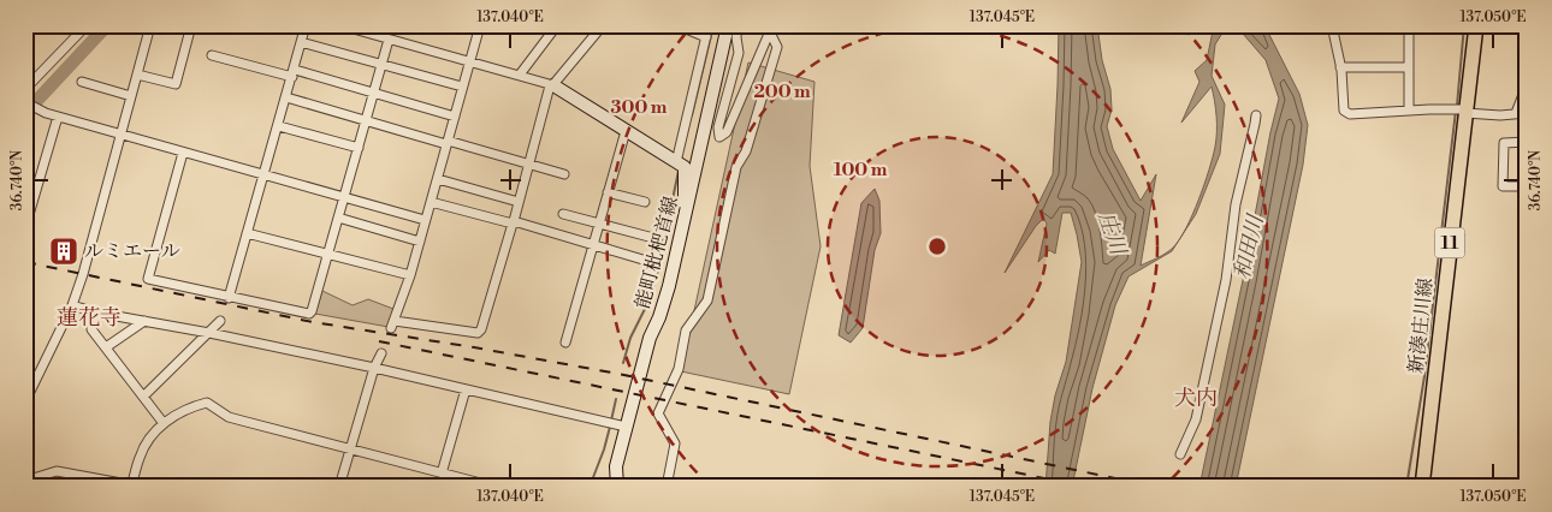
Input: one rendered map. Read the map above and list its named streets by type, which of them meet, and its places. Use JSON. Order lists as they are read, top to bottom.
{
  "streets": {
    "main road": ["11", "能町枇杷首線", "新湊庄川線"]
  },
  "districts": ["蓮花寺", "犬内"],
  "water": ["庄川", "和田川"],
  "places": {
    "building": ["ルミエール"]
  },
  "coordinates": [
    "137.040°E",
    "137.045°E",
    "137.050°E",
    "36.740°N"
  ],
  "rings": ["200 m", "300 m", "100 m"]
}
